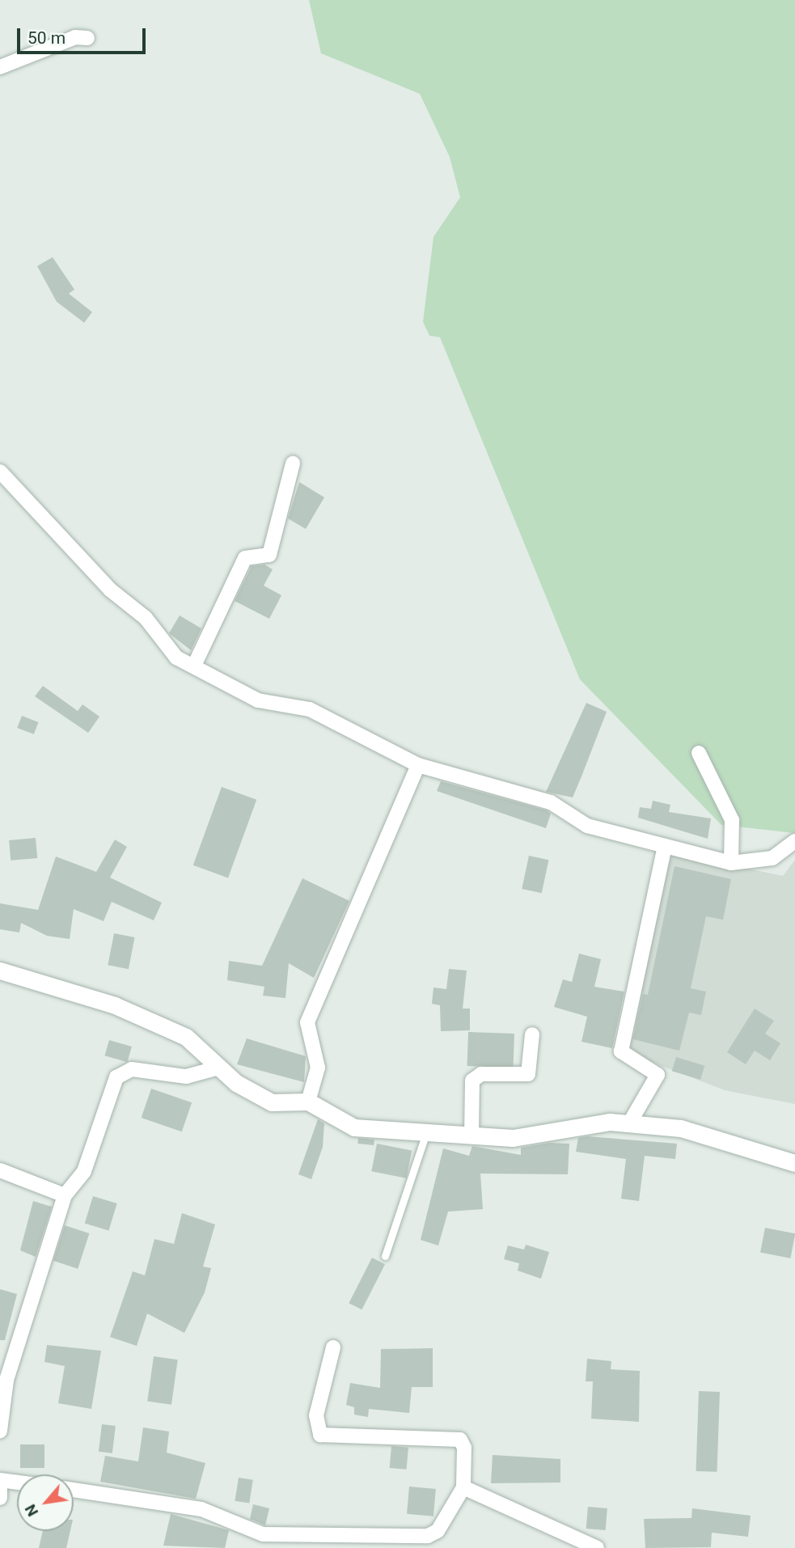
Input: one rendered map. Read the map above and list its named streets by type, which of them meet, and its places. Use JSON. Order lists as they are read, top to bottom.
{
  "scale_bar": "50 m",
  "north": "bottom left"
}
